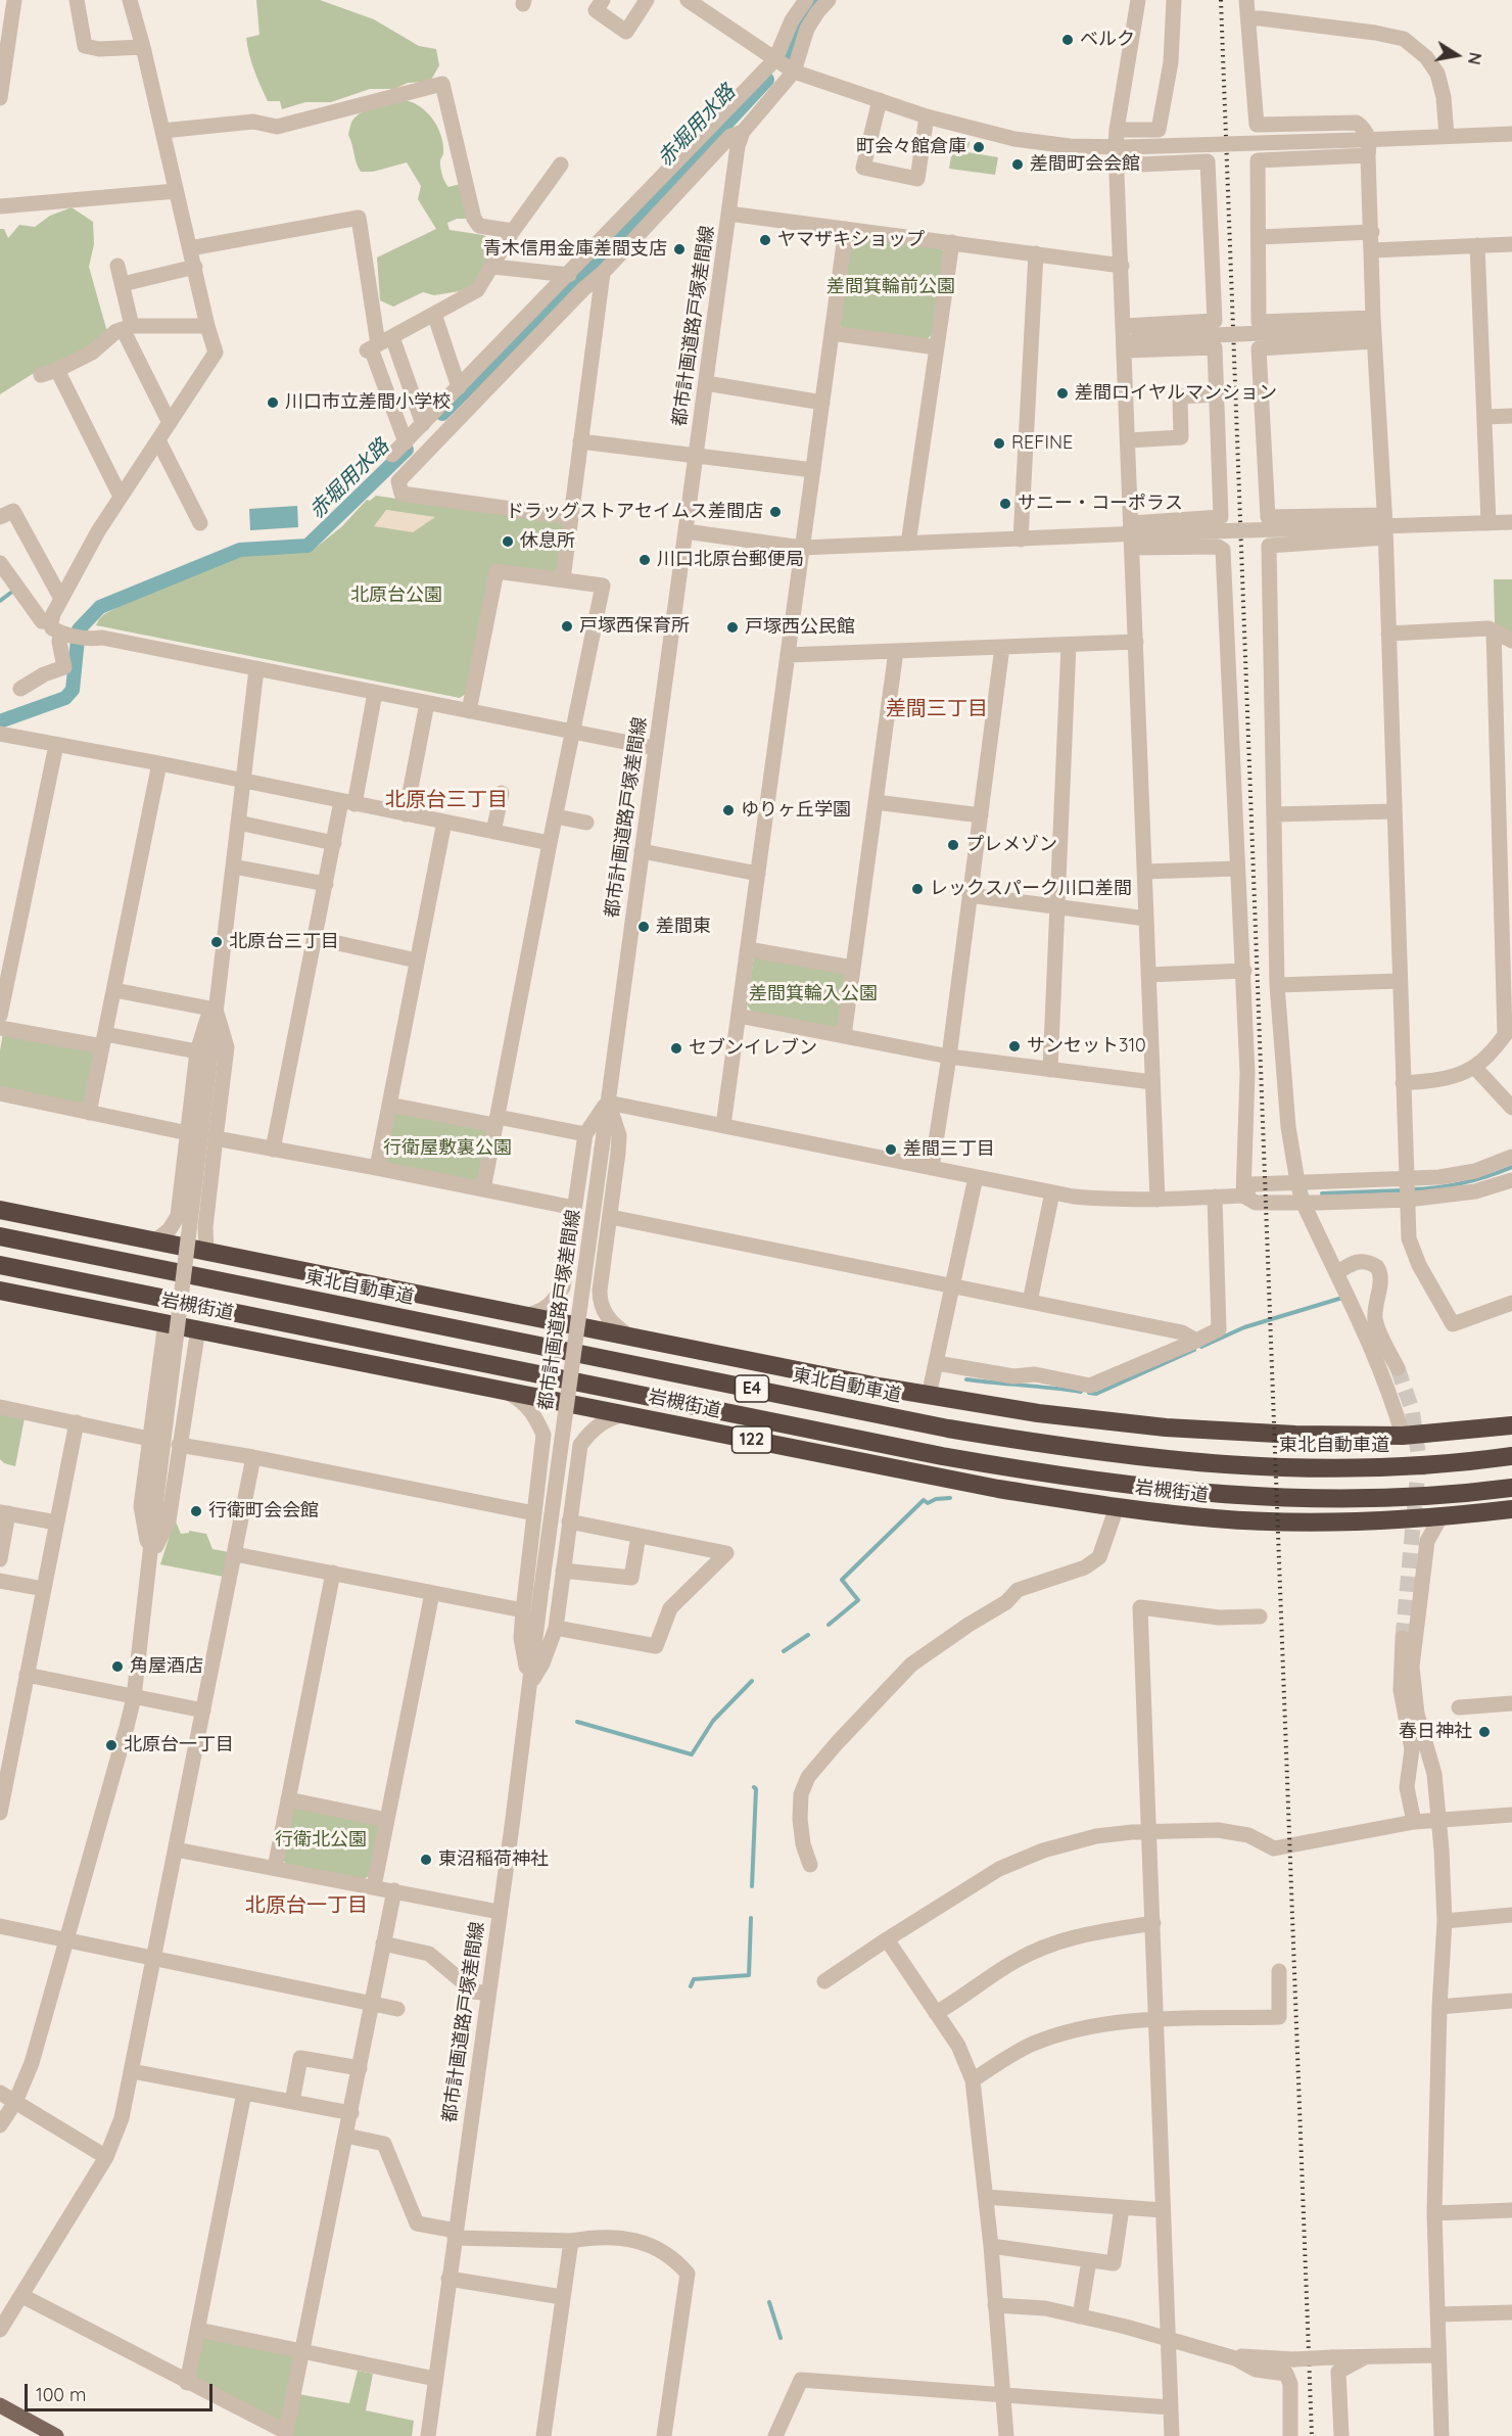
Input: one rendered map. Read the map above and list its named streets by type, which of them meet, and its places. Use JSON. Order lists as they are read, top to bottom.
{
  "streets": {
    "highway": [
      "東北自動車道",
      "岩槻街道",
      "E4",
      "122"
    ],
    "street": ["都市計画道路戸塚差間線"]
  },
  "districts": ["差間三丁目", "北原台三丁目", "北原台一丁目"],
  "water": ["赤堀用水路"],
  "parks": [
    "差間箕輪前公園",
    "北原台公園",
    "差間箕輪入公園",
    "行衛屋敷裏公園",
    "行衛北公園"
  ],
  "places": [
    "ベルク",
    "町会々館倉庫",
    "差間町会会館",
    "ヤマザキショップ",
    "青木信用金庫差間支店",
    "差間ロイヤルマンション",
    "川口市立差間小学校",
    "REFINE",
    "サニー・コーポラス",
    "ドラッグストアセイムス差間店",
    "休息所",
    "川口北原台郵便局",
    "戸塚西保育所",
    "戸塚西公民館",
    "ゆりヶ丘学園",
    "プレメゾン",
    "レックスパーク川口差間",
    "差間東",
    "北原台三丁目",
    "サンセット310",
    "セブンイレブン",
    "差間三丁目",
    "行衛町会会館",
    "角屋酒店",
    "春日神社",
    "北原台一丁目",
    "東沼稲荷神社"
  ],
  "scale_bar": "100 m",
  "north": "right"
}
